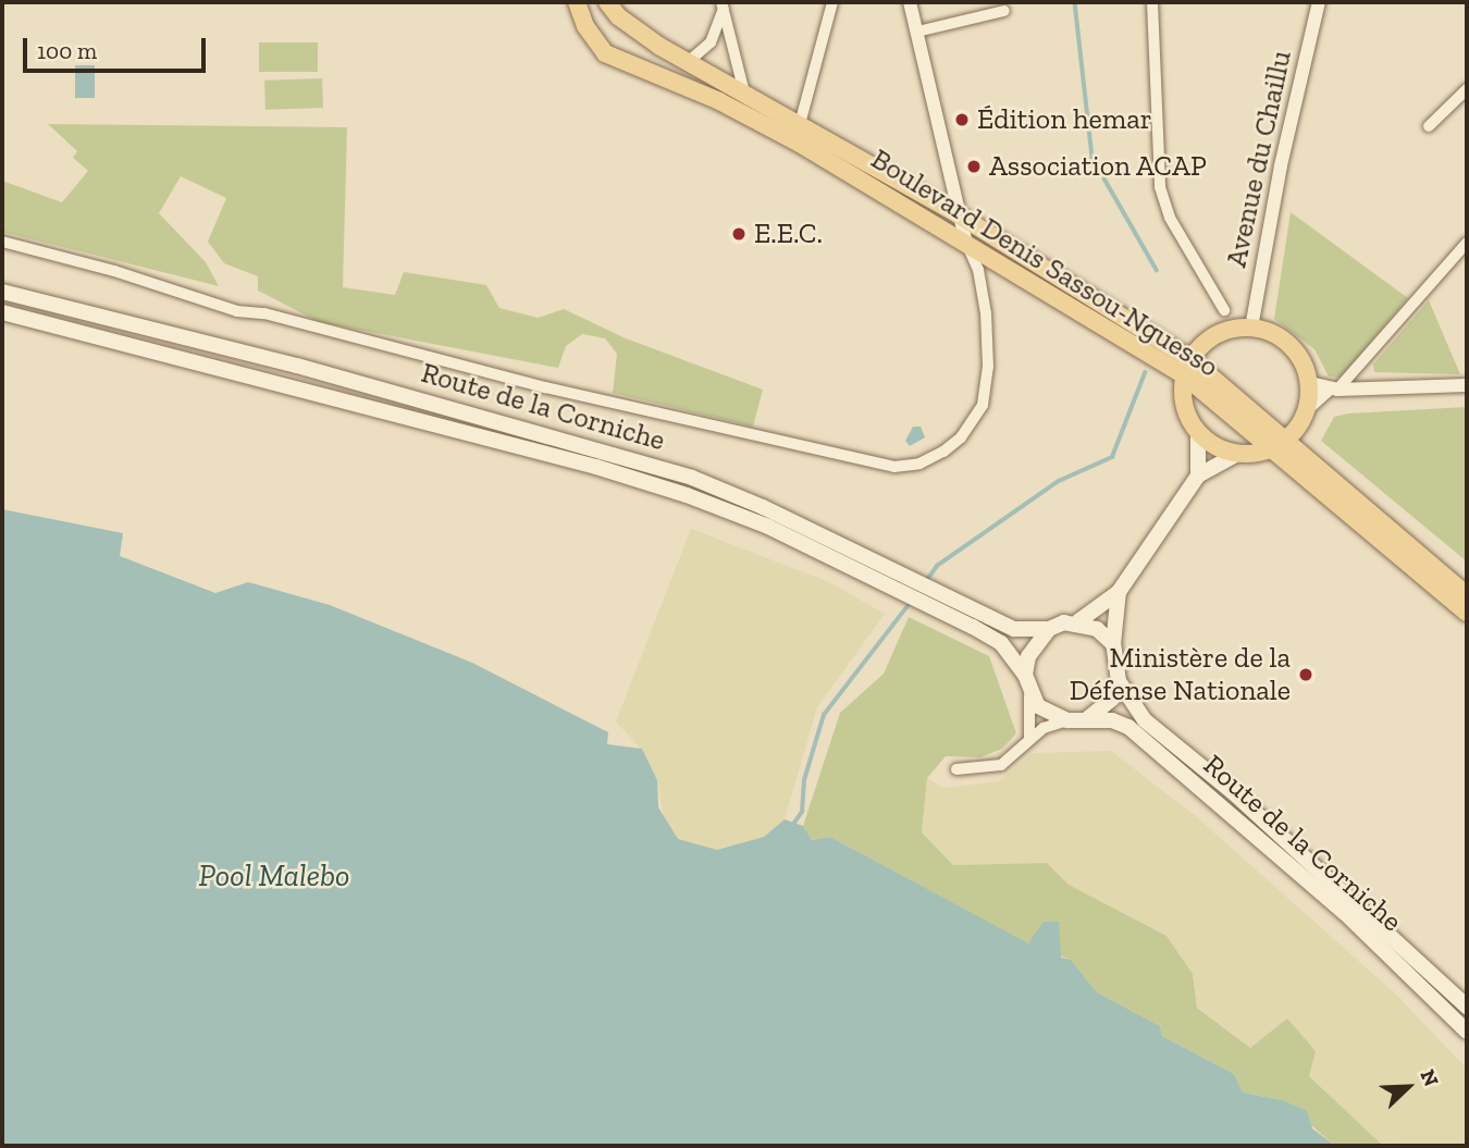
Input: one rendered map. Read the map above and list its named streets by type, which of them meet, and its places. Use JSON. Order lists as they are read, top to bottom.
{
  "streets": {
    "main road": ["Boulevard Denis Sassou-Nguesso", "Route de la Corniche"],
    "street": ["Avenue du Chaillu"]
  },
  "water": ["Pool Malebo"],
  "places": [
    "Édition hemar",
    "Association ACAP",
    "E.E.C.",
    "Ministère de la Défense Nationale"
  ],
  "scale_bar": "100 m",
  "north": "top right"
}
